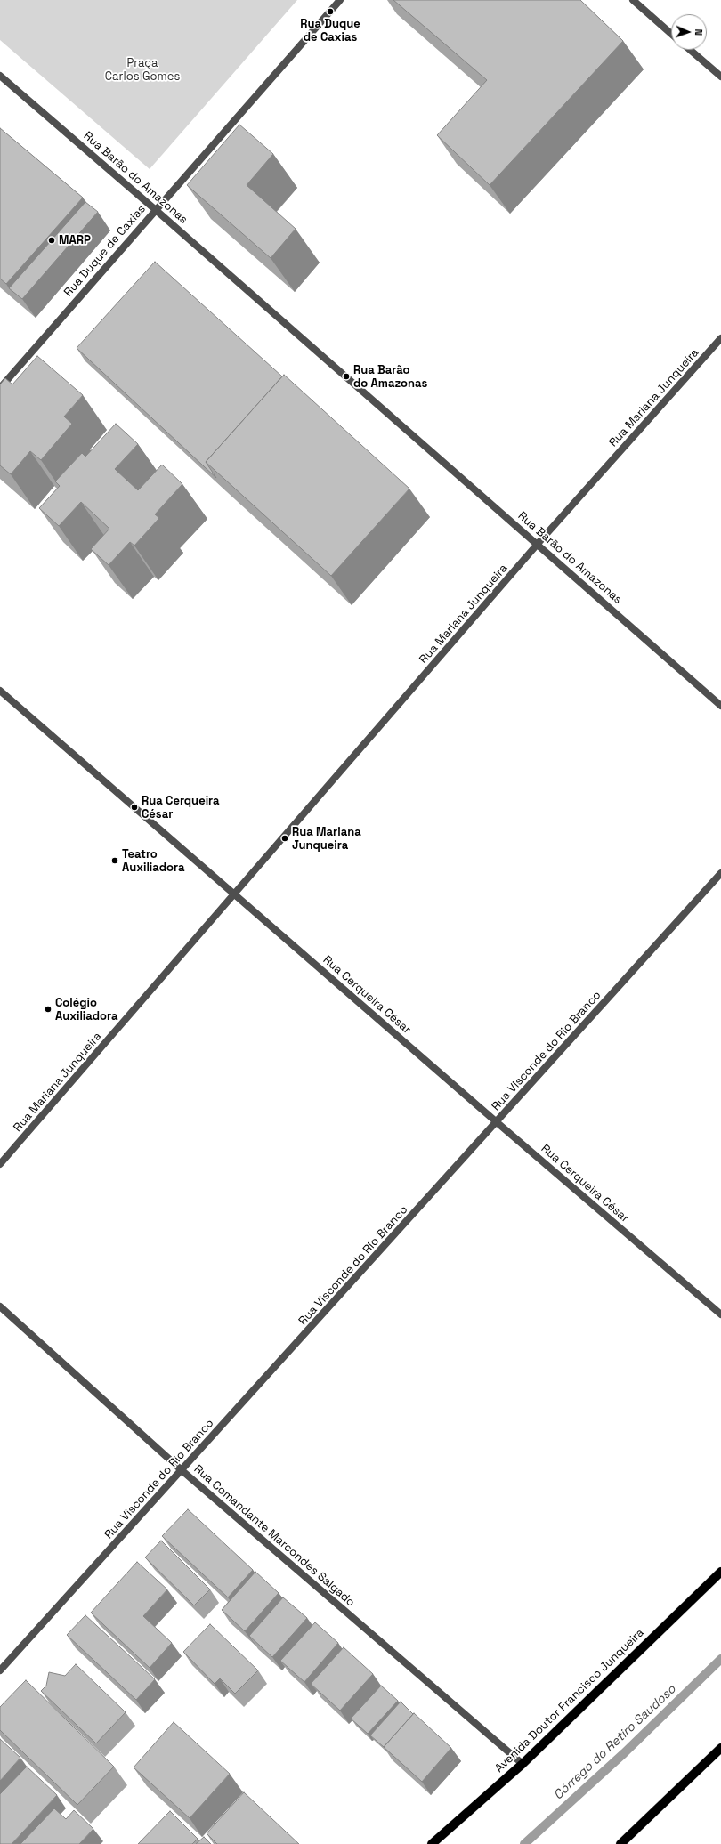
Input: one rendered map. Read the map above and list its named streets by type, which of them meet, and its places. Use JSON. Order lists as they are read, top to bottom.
{
  "streets": {
    "main road": ["Avenida Doutor Francisco Junqueira"],
    "street": [
      "Rua Barão do Amazonas",
      "Rua Duque de Caxias",
      "Rua Mariana Junqueira",
      "Rua Cerqueira César",
      "Rua Visconde do Rio Branco",
      "Rua Comandante Marcondes Salgado"
    ]
  },
  "crossings": [
    ["Rua Barão do Amazonas", "Rua Duque de Caxias"],
    ["Rua Barão do Amazonas", "Rua Mariana Junqueira"],
    ["Rua Mariana Junqueira", "Rua Cerqueira César"],
    ["Rua Cerqueira César", "Rua Visconde do Rio Branco"],
    ["Rua Visconde do Rio Branco", "Rua Comandante Marcondes Salgado"],
    ["Rua Comandante Marcondes Salgado", "Avenida Doutor Francisco Junqueira"]
  ],
  "water": ["Córrego do Retiro Saudoso"],
  "parks": ["Praça Carlos Gomes"],
  "places": [
    "Rua Duque de Caxias",
    "MARP",
    "Rua Barão do Amazonas",
    "Rua Cerqueira César",
    "Rua Mariana Junqueira",
    "Teatro Auxiliadora",
    "Colégio Auxiliadora"
  ],
  "north": "right"
}
